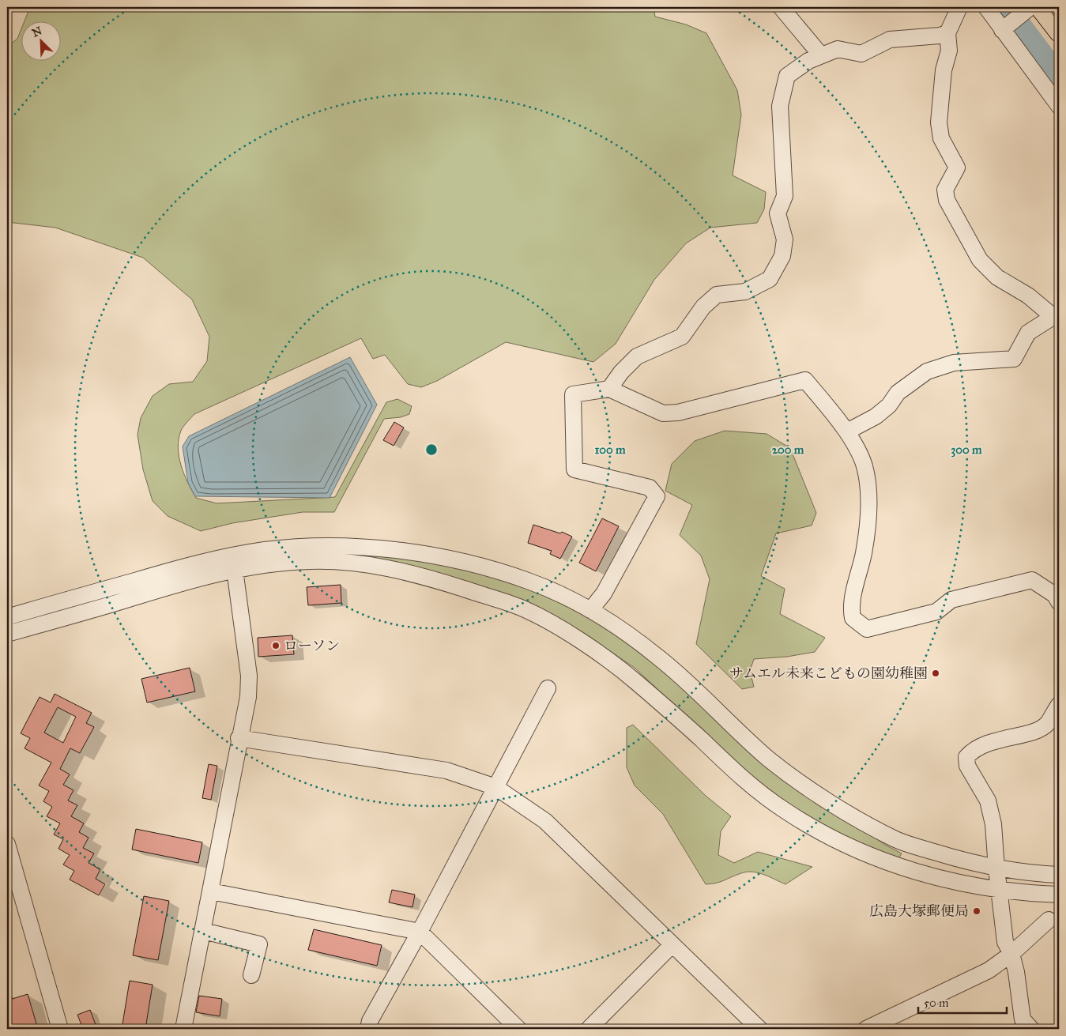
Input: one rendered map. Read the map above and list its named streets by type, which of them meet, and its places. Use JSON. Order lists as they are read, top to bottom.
{
  "places": ["ローソン", "サムエル未来こどもの園幼稚園", "広島大塚郵便局"],
  "scale_bar": "50 m",
  "north": "top left",
  "rings": ["100 m", "200 m", "300 m"]
}
